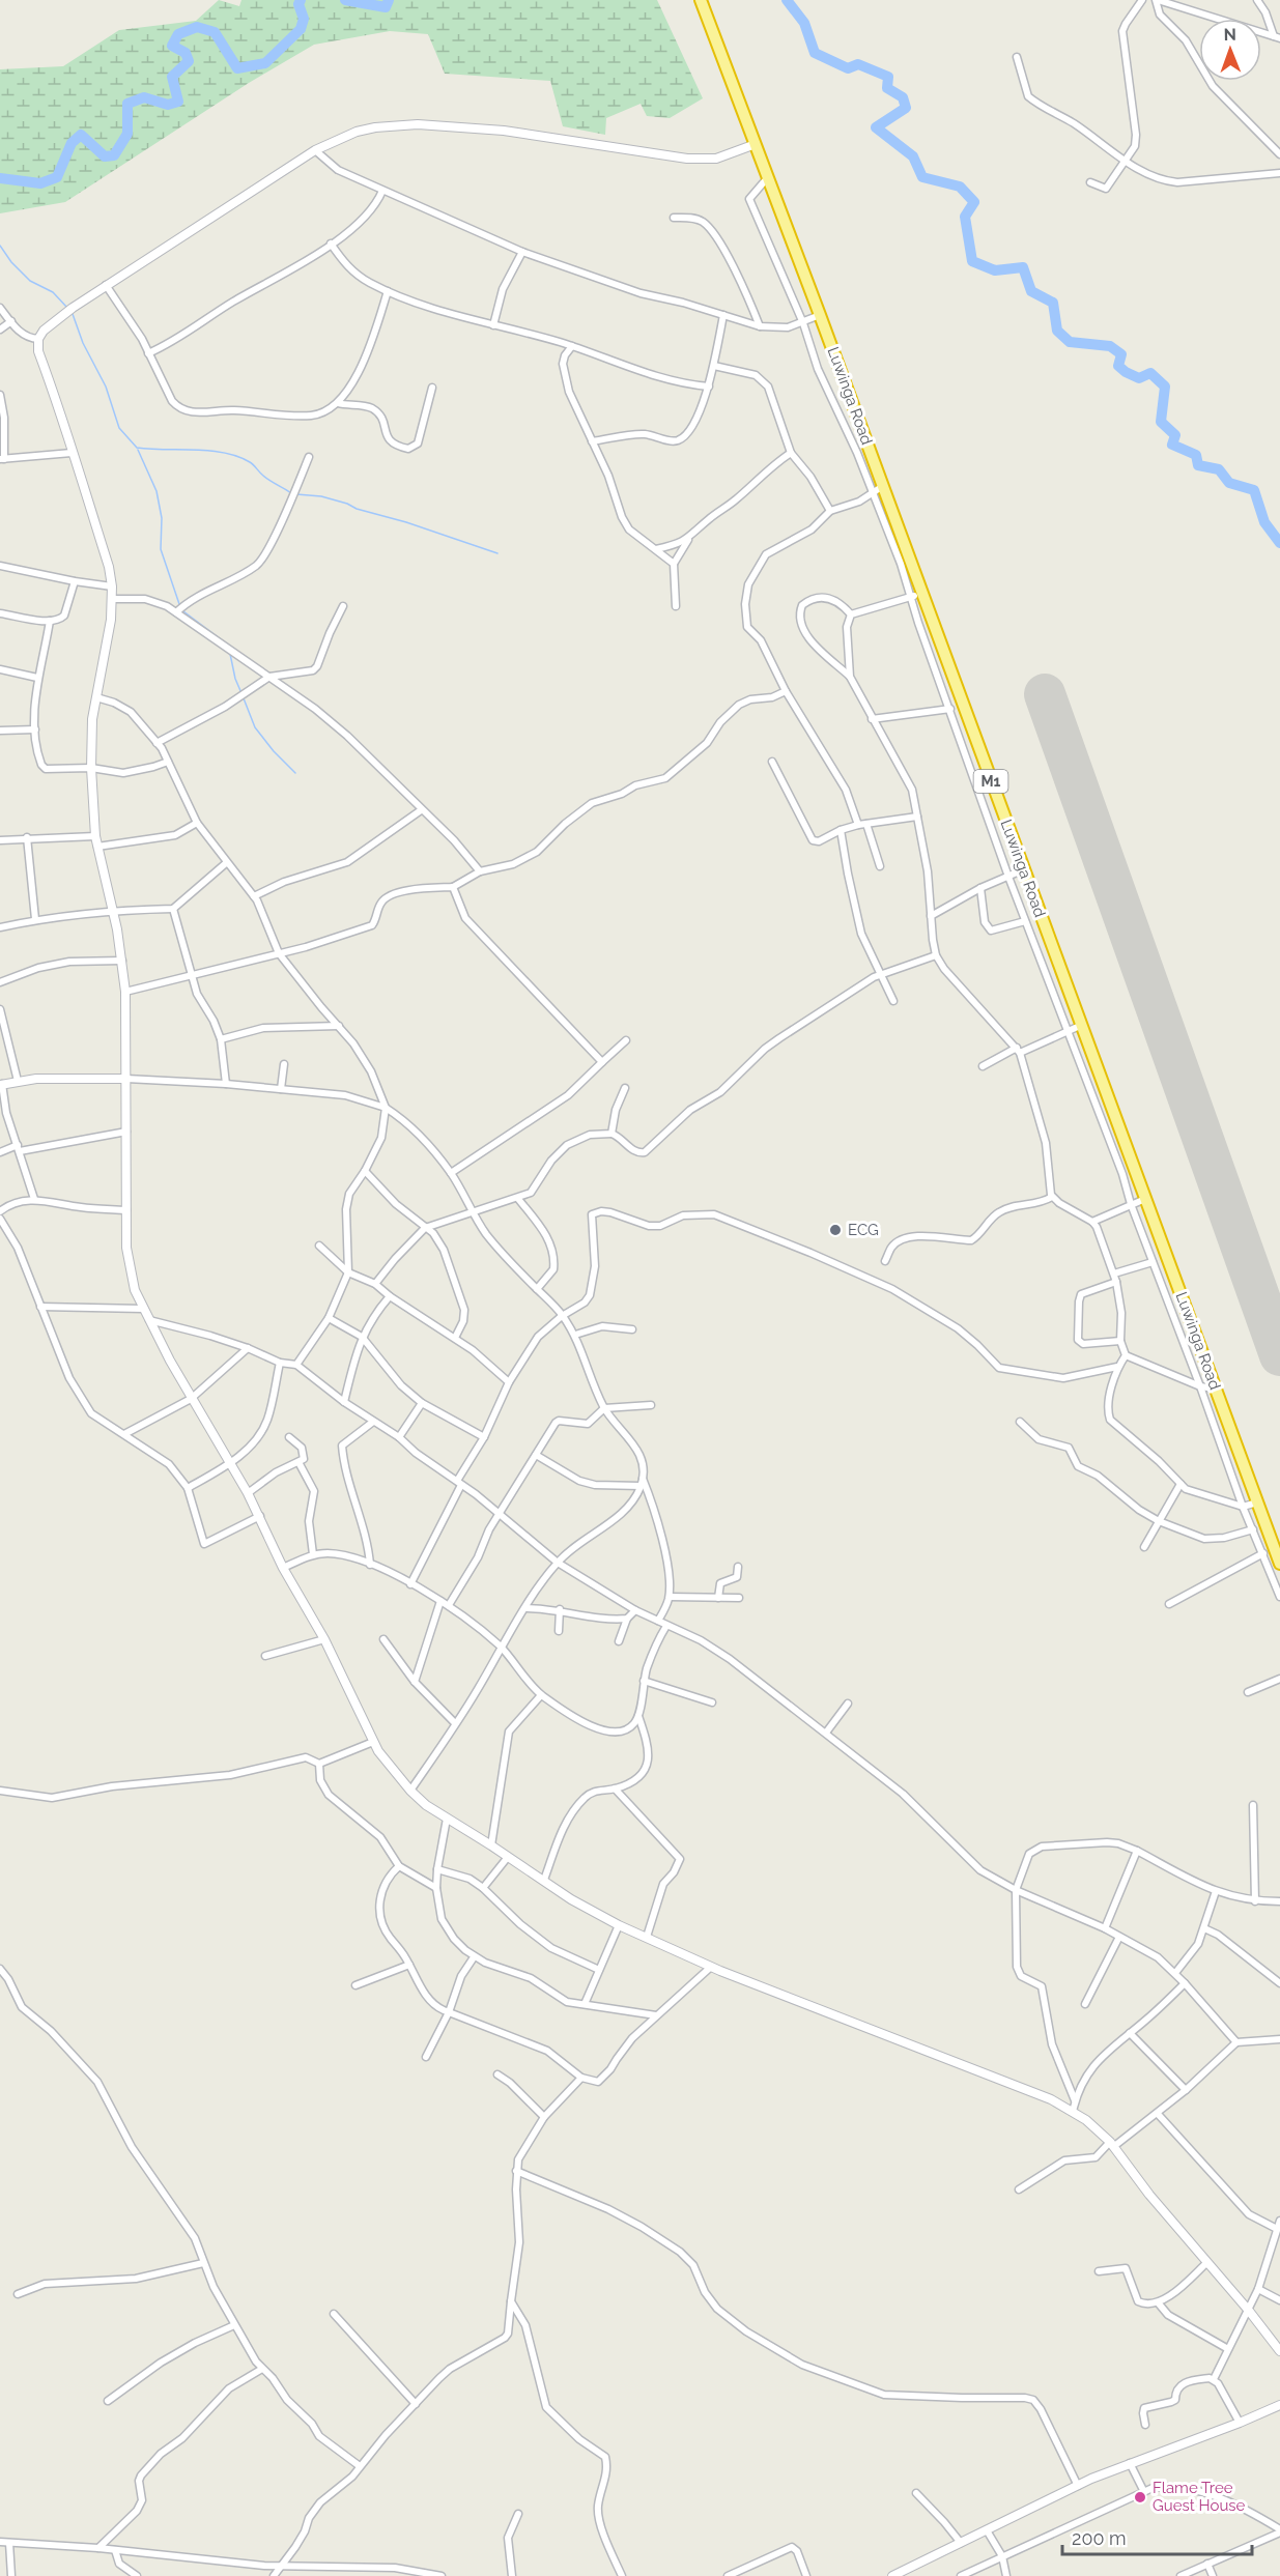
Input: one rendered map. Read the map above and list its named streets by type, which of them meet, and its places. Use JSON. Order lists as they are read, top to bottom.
{
  "streets": {
    "highway": ["Luwinga Road", "M1"]
  },
  "places": ["ECG", "Flame Tree Guest House"],
  "scale_bar": "200 m",
  "north": "top"
}
